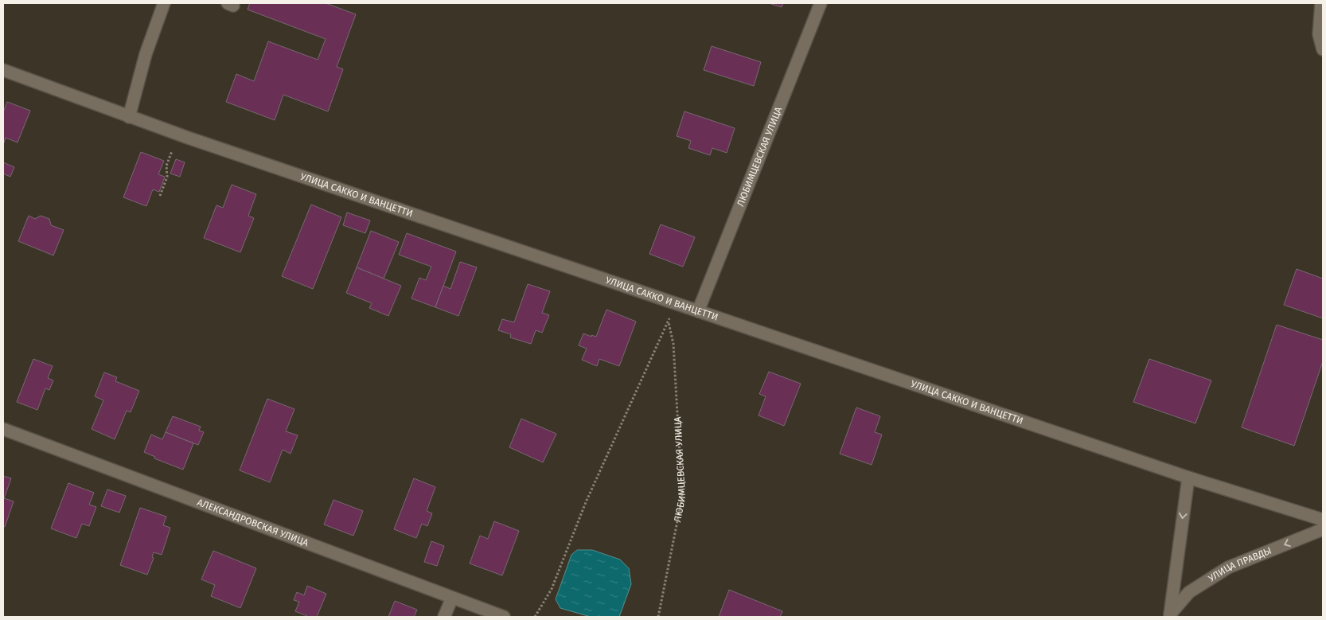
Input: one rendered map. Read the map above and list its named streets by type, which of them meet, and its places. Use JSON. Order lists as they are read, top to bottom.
{
  "streets": {
    "street": [
      "ЛЮБИМЦЕВСКАЯ УЛИЦА",
      "УЛИЦА САККО И ВАНЦЕТТИ",
      "АЛЕКСАНДРОВСКАЯ УЛИЦА",
      "УЛИЦА ПРАВДЫ"
    ]
  },
  "crossings": [
    ["ЛЮБИМЦЕВСКАЯ УЛИЦА", "УЛИЦА САККО И ВАНЦЕТТИ"]
  ],
  "one_way": ["УЛИЦА ПРАВДЫ"]
}
